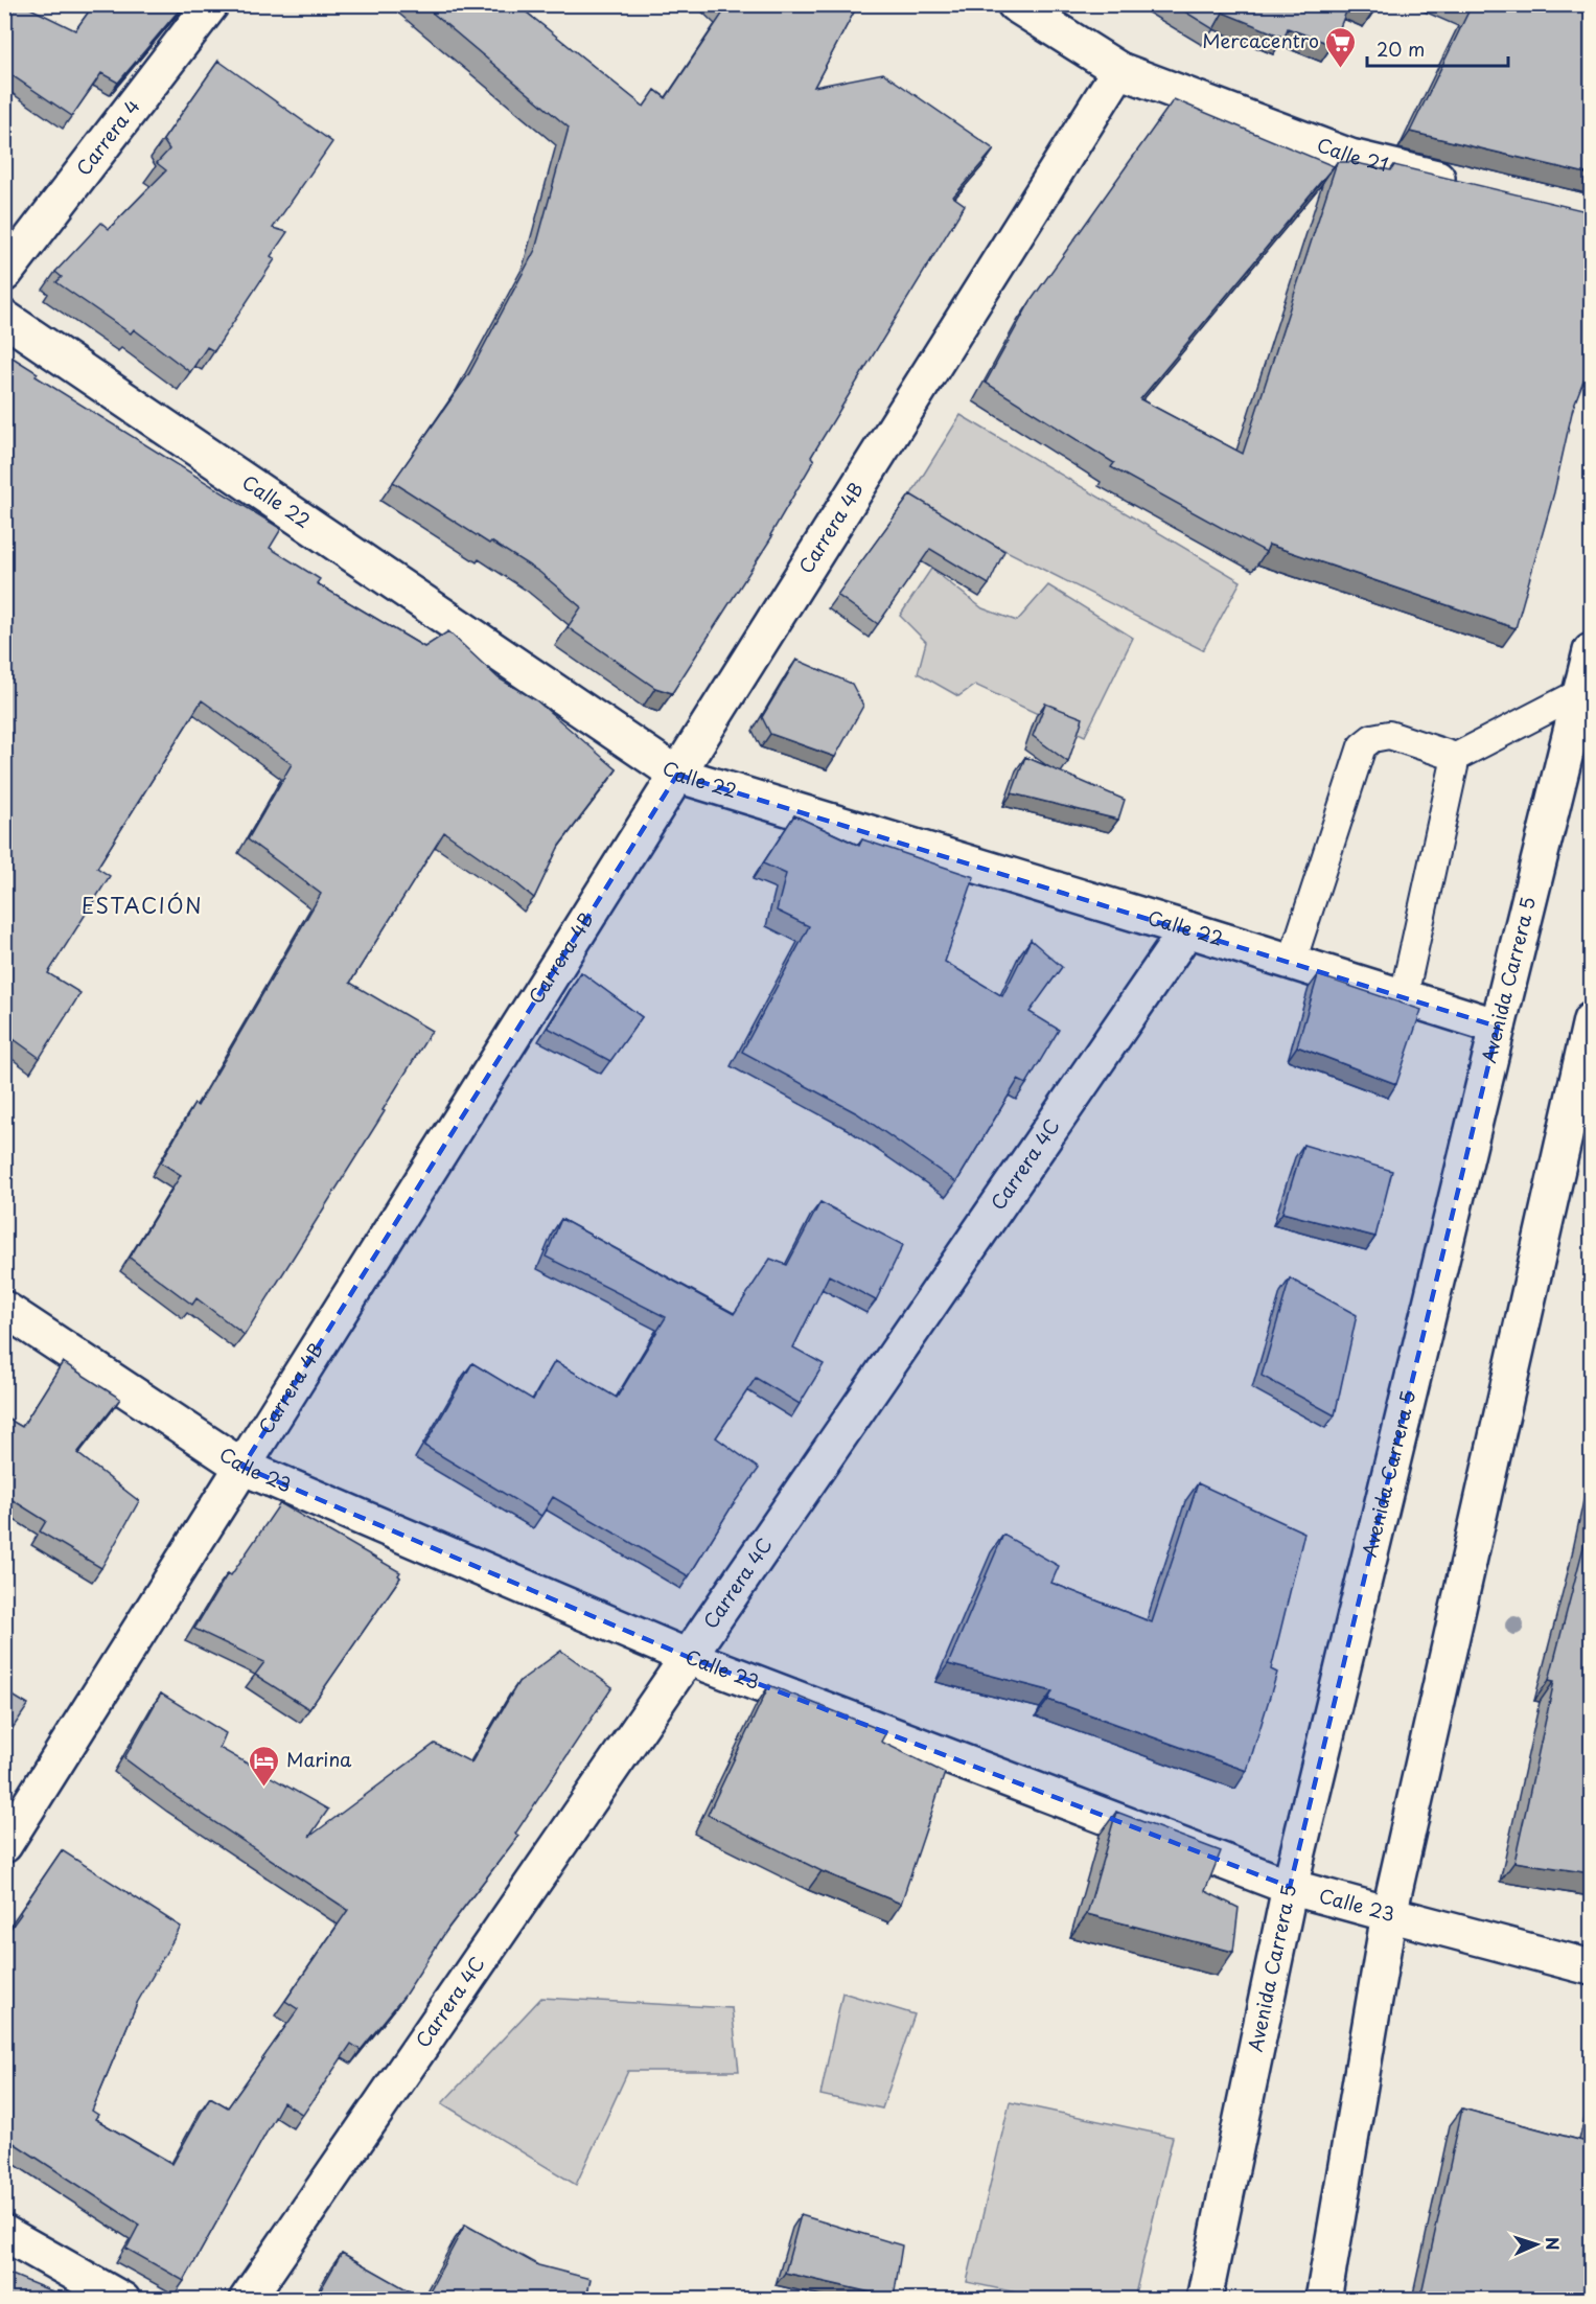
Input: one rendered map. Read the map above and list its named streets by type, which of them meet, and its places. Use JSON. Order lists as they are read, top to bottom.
{
  "streets": {
    "street": [
      "Carrera 4",
      "Calle 21",
      "Calle 22",
      "Carrera 4B",
      "Avenida Carrera 5",
      "Carrera 4C",
      "Calle 23"
    ]
  },
  "crossings": [
    ["Calle 21", "Carrera 4B"],
    ["Calle 22", "Carrera 4B"],
    ["Calle 22", "Avenida Carrera 5"],
    ["Calle 22", "Carrera 4C"],
    ["Carrera 4B", "Calle 23"],
    ["Avenida Carrera 5", "Calle 23"],
    ["Carrera 4C", "Calle 23"]
  ],
  "districts": ["ESTACIÓN"],
  "places": {
    "supermarket": ["Mercacentro"],
    "hotel": ["Marina"]
  },
  "scale_bar": "20 m",
  "north": "right"
}
